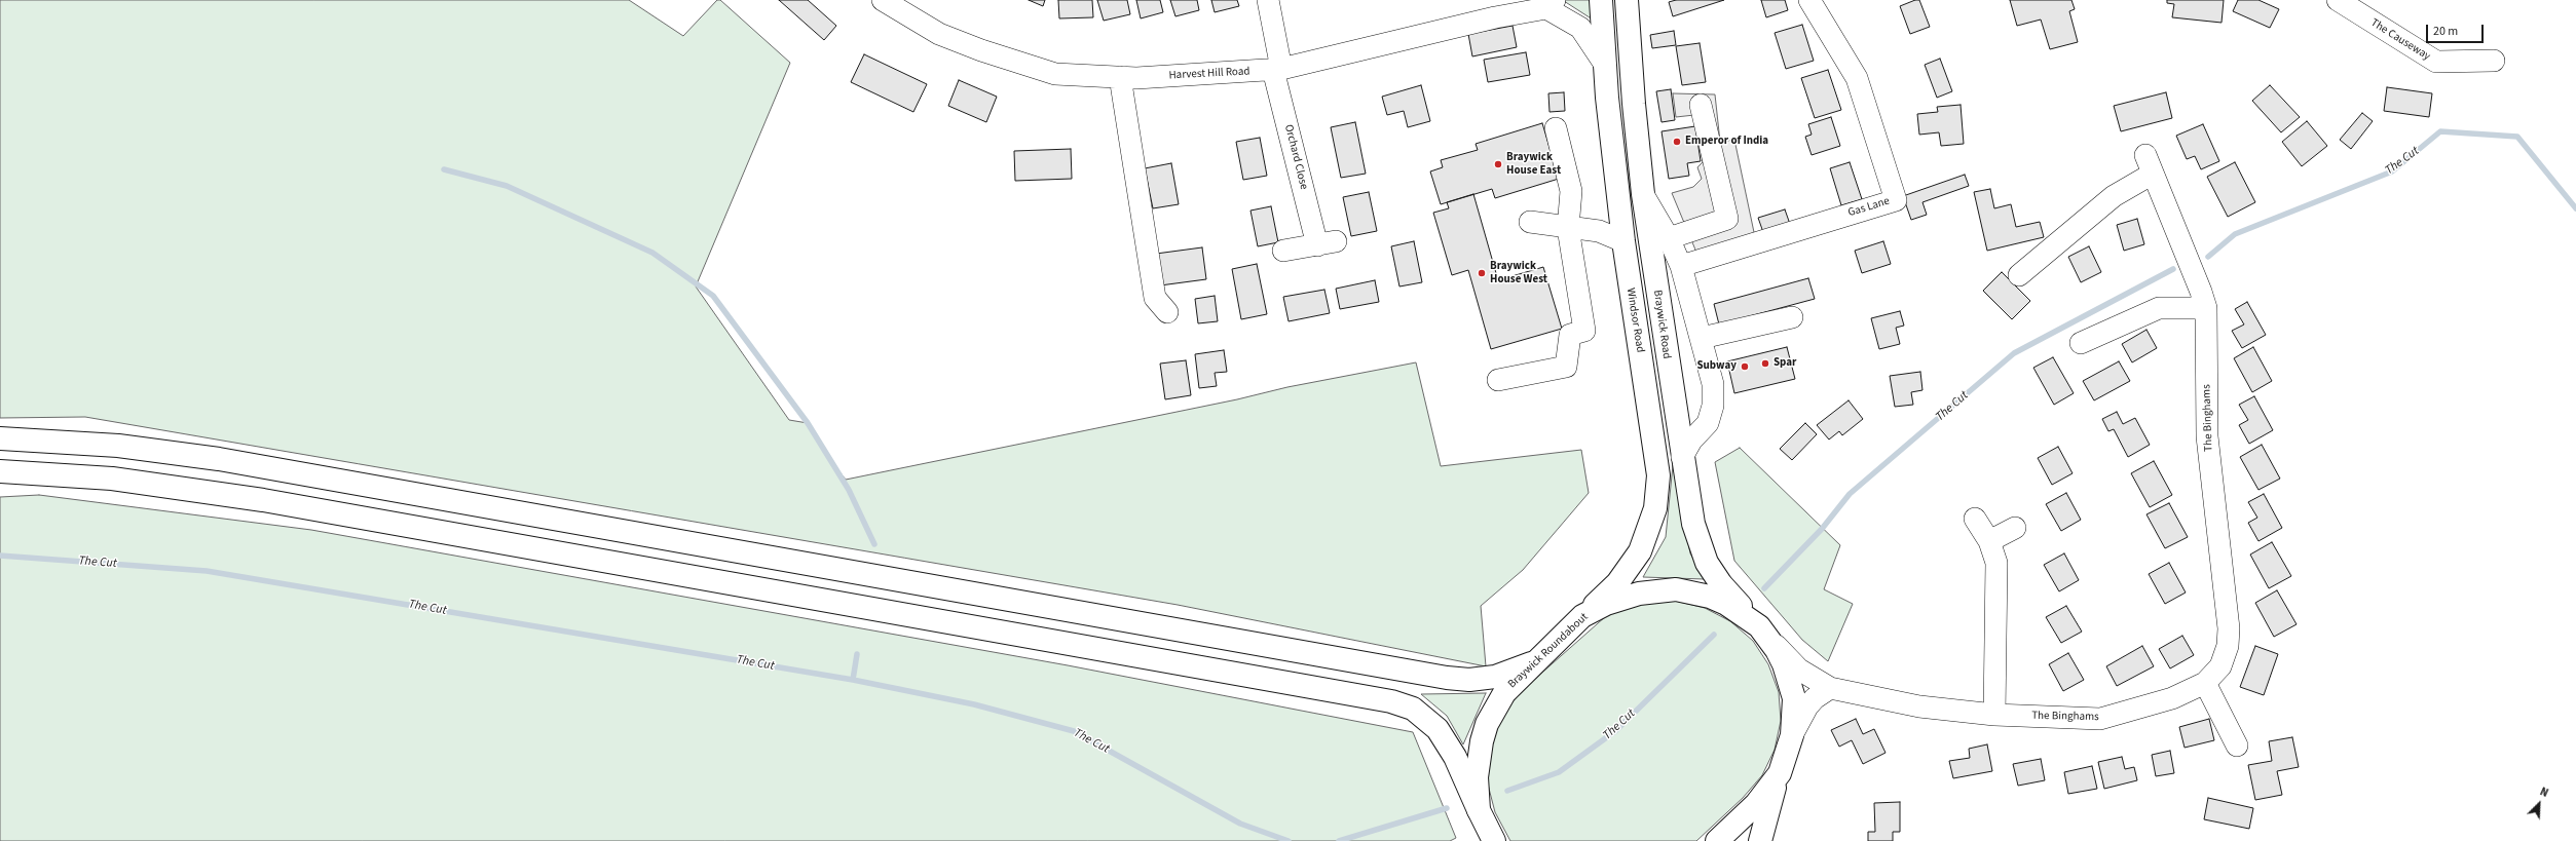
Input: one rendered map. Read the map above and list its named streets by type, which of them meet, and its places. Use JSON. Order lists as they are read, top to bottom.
{
  "streets": {
    "main road": ["Windsor Road", "Braywick Road", "Braywick Roundabout"],
    "street": [
      "The Causeway",
      "Harvest Hill Road",
      "Orchard Close",
      "Gas Lane",
      "The Binghams"
    ]
  },
  "crossings": [
    ["Harvest Hill Road", "Orchard Close"],
    ["Harvest Hill Road", "Windsor Road"],
    ["Windsor Road", "Braywick Roundabout"],
    ["Braywick Road", "The Binghams"],
    ["Braywick Road", "Braywick Roundabout"],
    ["The Binghams", "Braywick Roundabout"]
  ],
  "water": ["The Cut"],
  "places": [
    "Emperor of India",
    "Braywick House East",
    "Braywick House West",
    "Spar",
    "Subway"
  ],
  "scale_bar": "20 m",
  "north": "top right"
}
